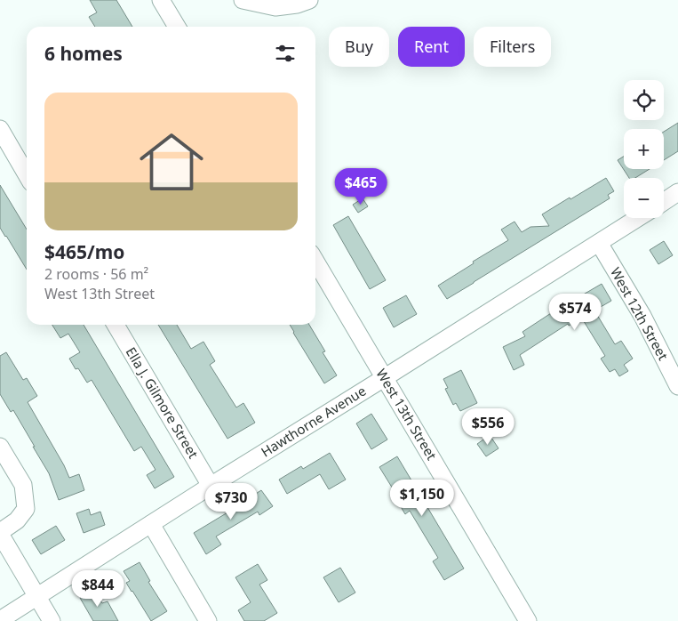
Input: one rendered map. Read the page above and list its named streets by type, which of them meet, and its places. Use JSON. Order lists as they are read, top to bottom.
{
  "streets": {
    "street": [
      "West 12th Street",
      "Ella J. Gilmore Street",
      "West 13th Street",
      "Hawthorne Avenue"
    ]
  },
  "crossings": [
    ["West 12th Street", "Hawthorne Avenue"],
    ["Ella J. Gilmore Street", "Hawthorne Avenue"],
    ["West 13th Street", "Hawthorne Avenue"]
  ],
  "page": {
    "chip": ["Buy", "Rent", "Filters"],
    "heading": "6 homes",
    "map_buttons": ["+", "−"],
    "list": [
      {
        "name": "$465/mo",
        "note": "2 rooms · 56 m² · West 13th Street"
      }
    ],
    "price": [
      "$465",
      "$574",
      "$556",
      "$1,150",
      "$730",
      "$844"
    ]
  }
}
